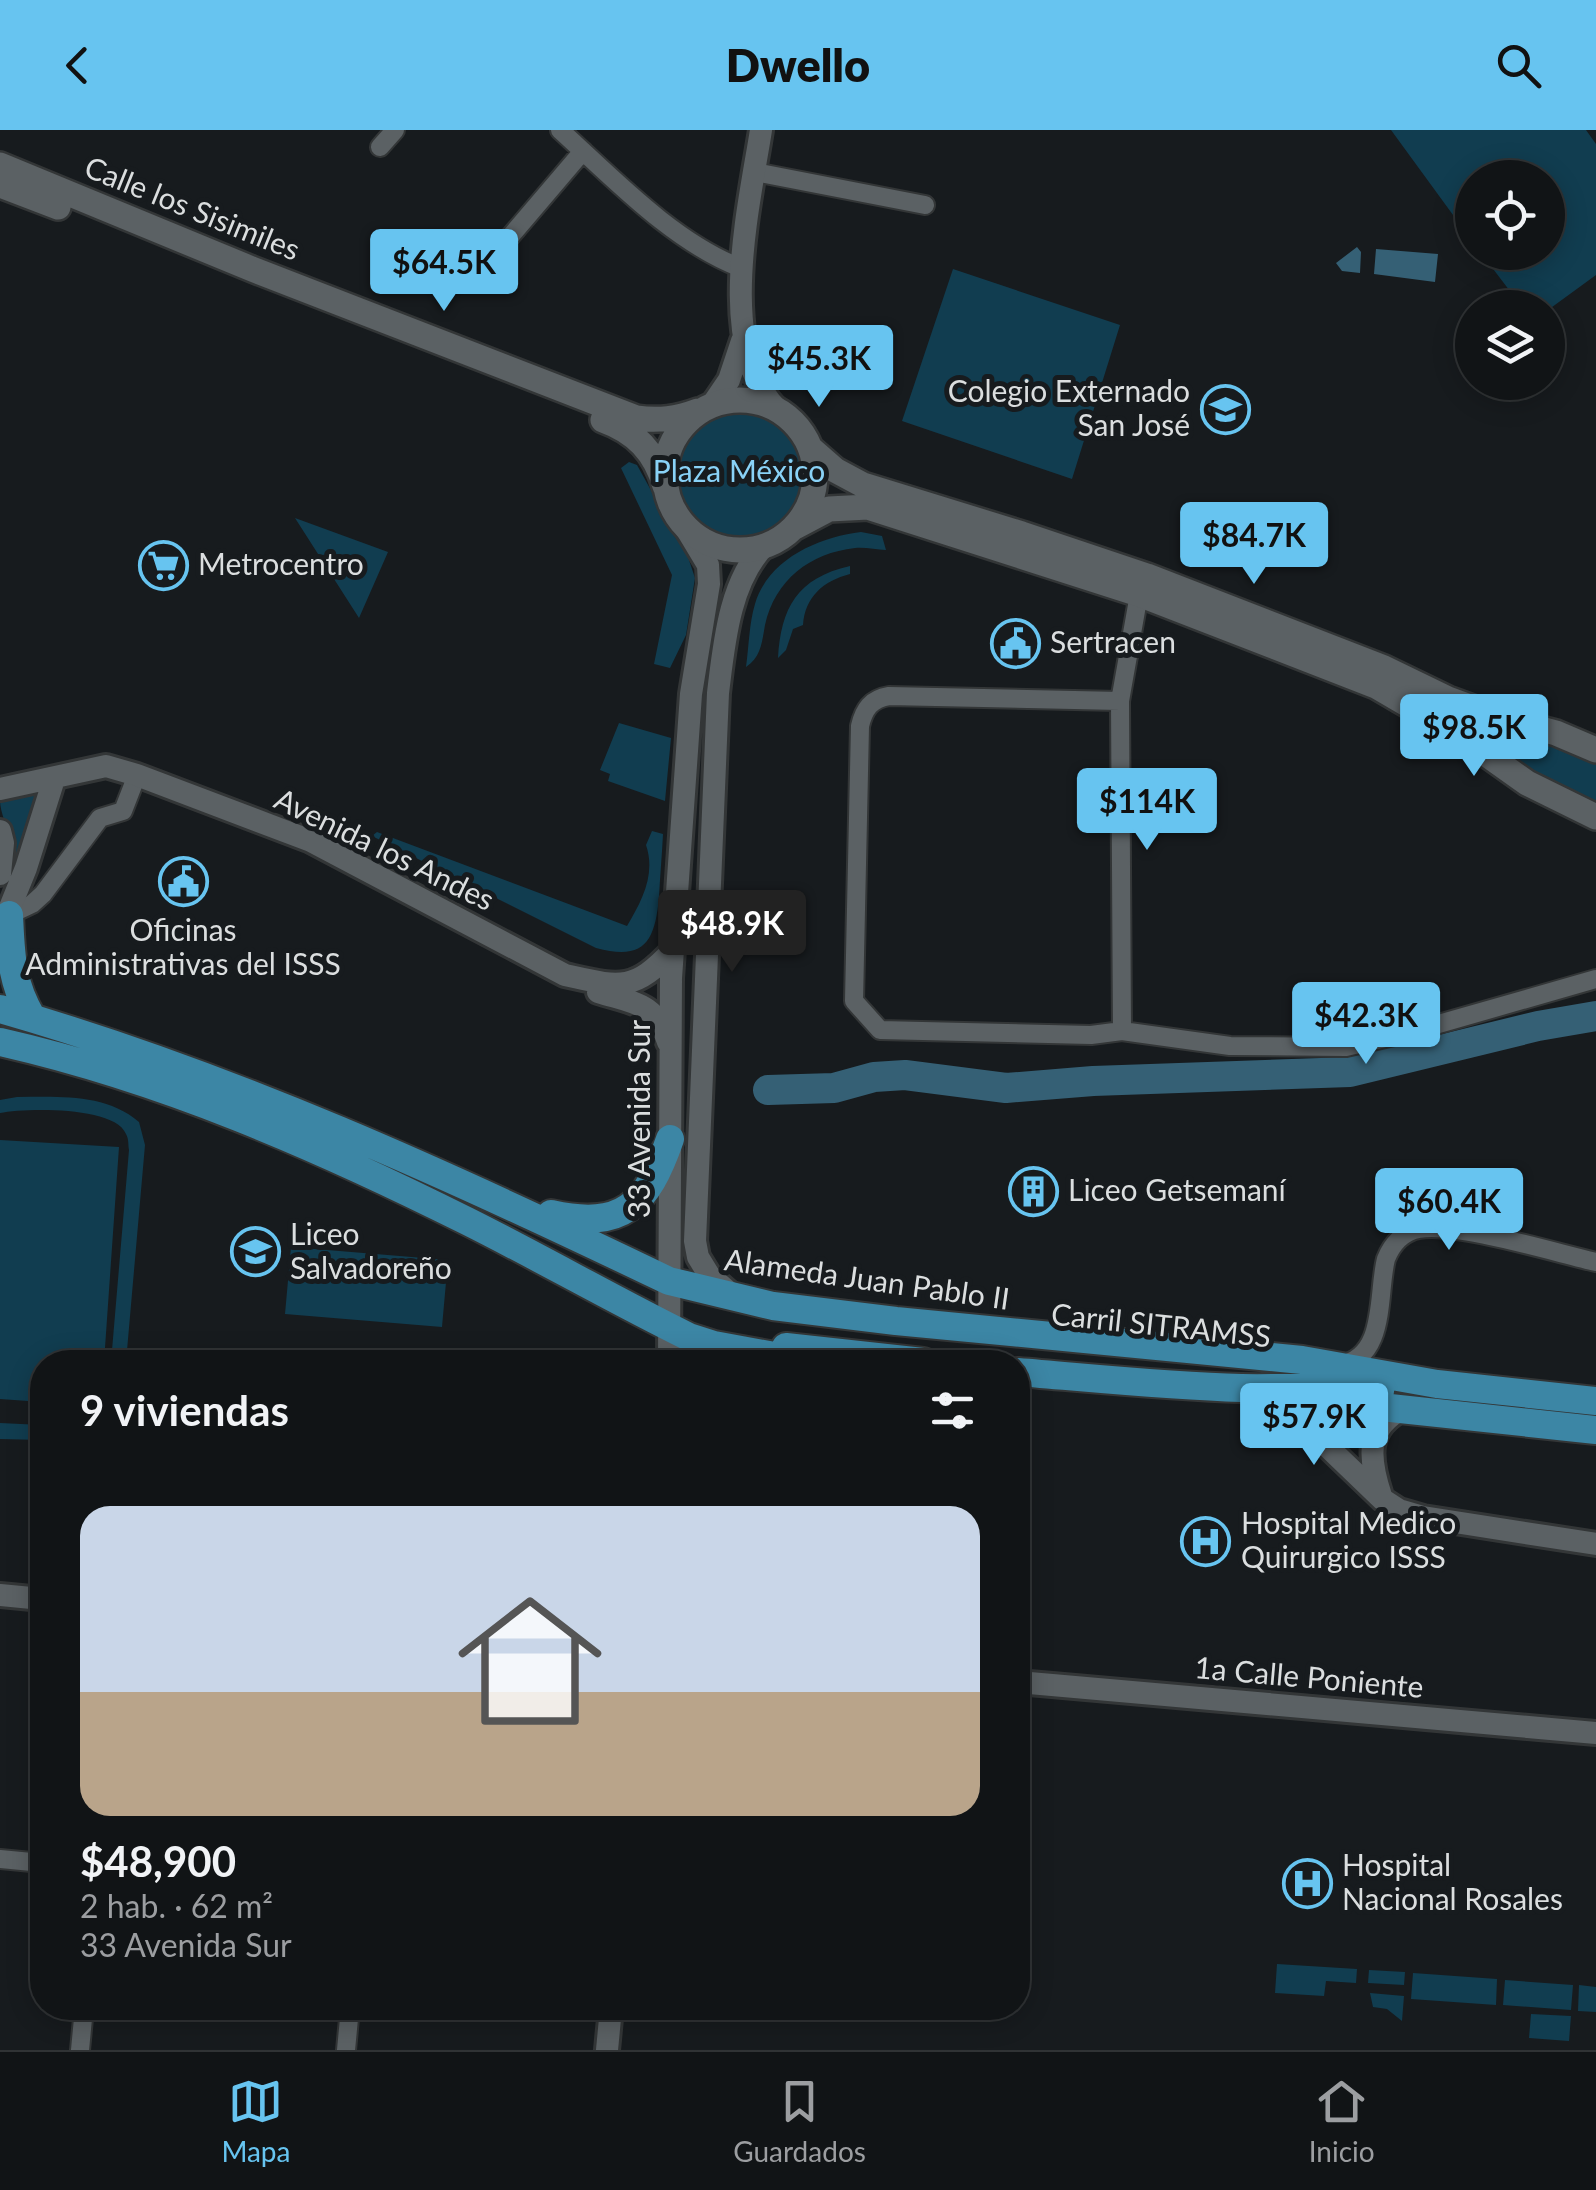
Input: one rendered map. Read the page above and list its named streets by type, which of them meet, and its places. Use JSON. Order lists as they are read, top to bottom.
{
  "streets": {
    "main road": ["Calle los Sisimiles", "Alameda Juan Pablo II", "Carril SITRAMSS"],
    "street": ["Avenida los Andes", "33 Avenida Sur", "1a Calle Poniente"]
  },
  "crossings": [
    ["Calle los Sisimiles", "33 Avenida Sur"],
    ["Avenida los Andes", "33 Avenida Sur"],
    ["33 Avenida Sur", "Alameda Juan Pablo II"],
    ["33 Avenida Sur", "Carril SITRAMSS"],
    ["Alameda Juan Pablo II", "Carril SITRAMSS"]
  ],
  "parks": ["Plaza México"],
  "places": {
    "school or university": ["Colegio Externado San José", "Liceo Salvadoreño"],
    "supermarket": ["Metrocentro"],
    "public building": ["Sertracen", "Oficinas Administrativas del ISSS"],
    "building": ["Liceo Getsemaní"],
    "hospital": ["Hospital Medico Quirurgico ISSS", "Hospital Nacional Rosales"]
  },
  "page": {
    "header": "Dwello",
    "price": [
      "$64.5K",
      "$45.3K",
      "$84.7K",
      "$98.5K",
      "$114K",
      "$48.9K",
      "$42.3K",
      "$60.4K",
      "$57.9K"
    ],
    "heading": "9 viviendas",
    "list": [
      {
        "name": "$48,900",
        "note": "2 hab. · 62 m² · 33 Avenida Sur"
      }
    ],
    "tabs": ["Mapa", "Guardados", "Inicio"]
  }
}
